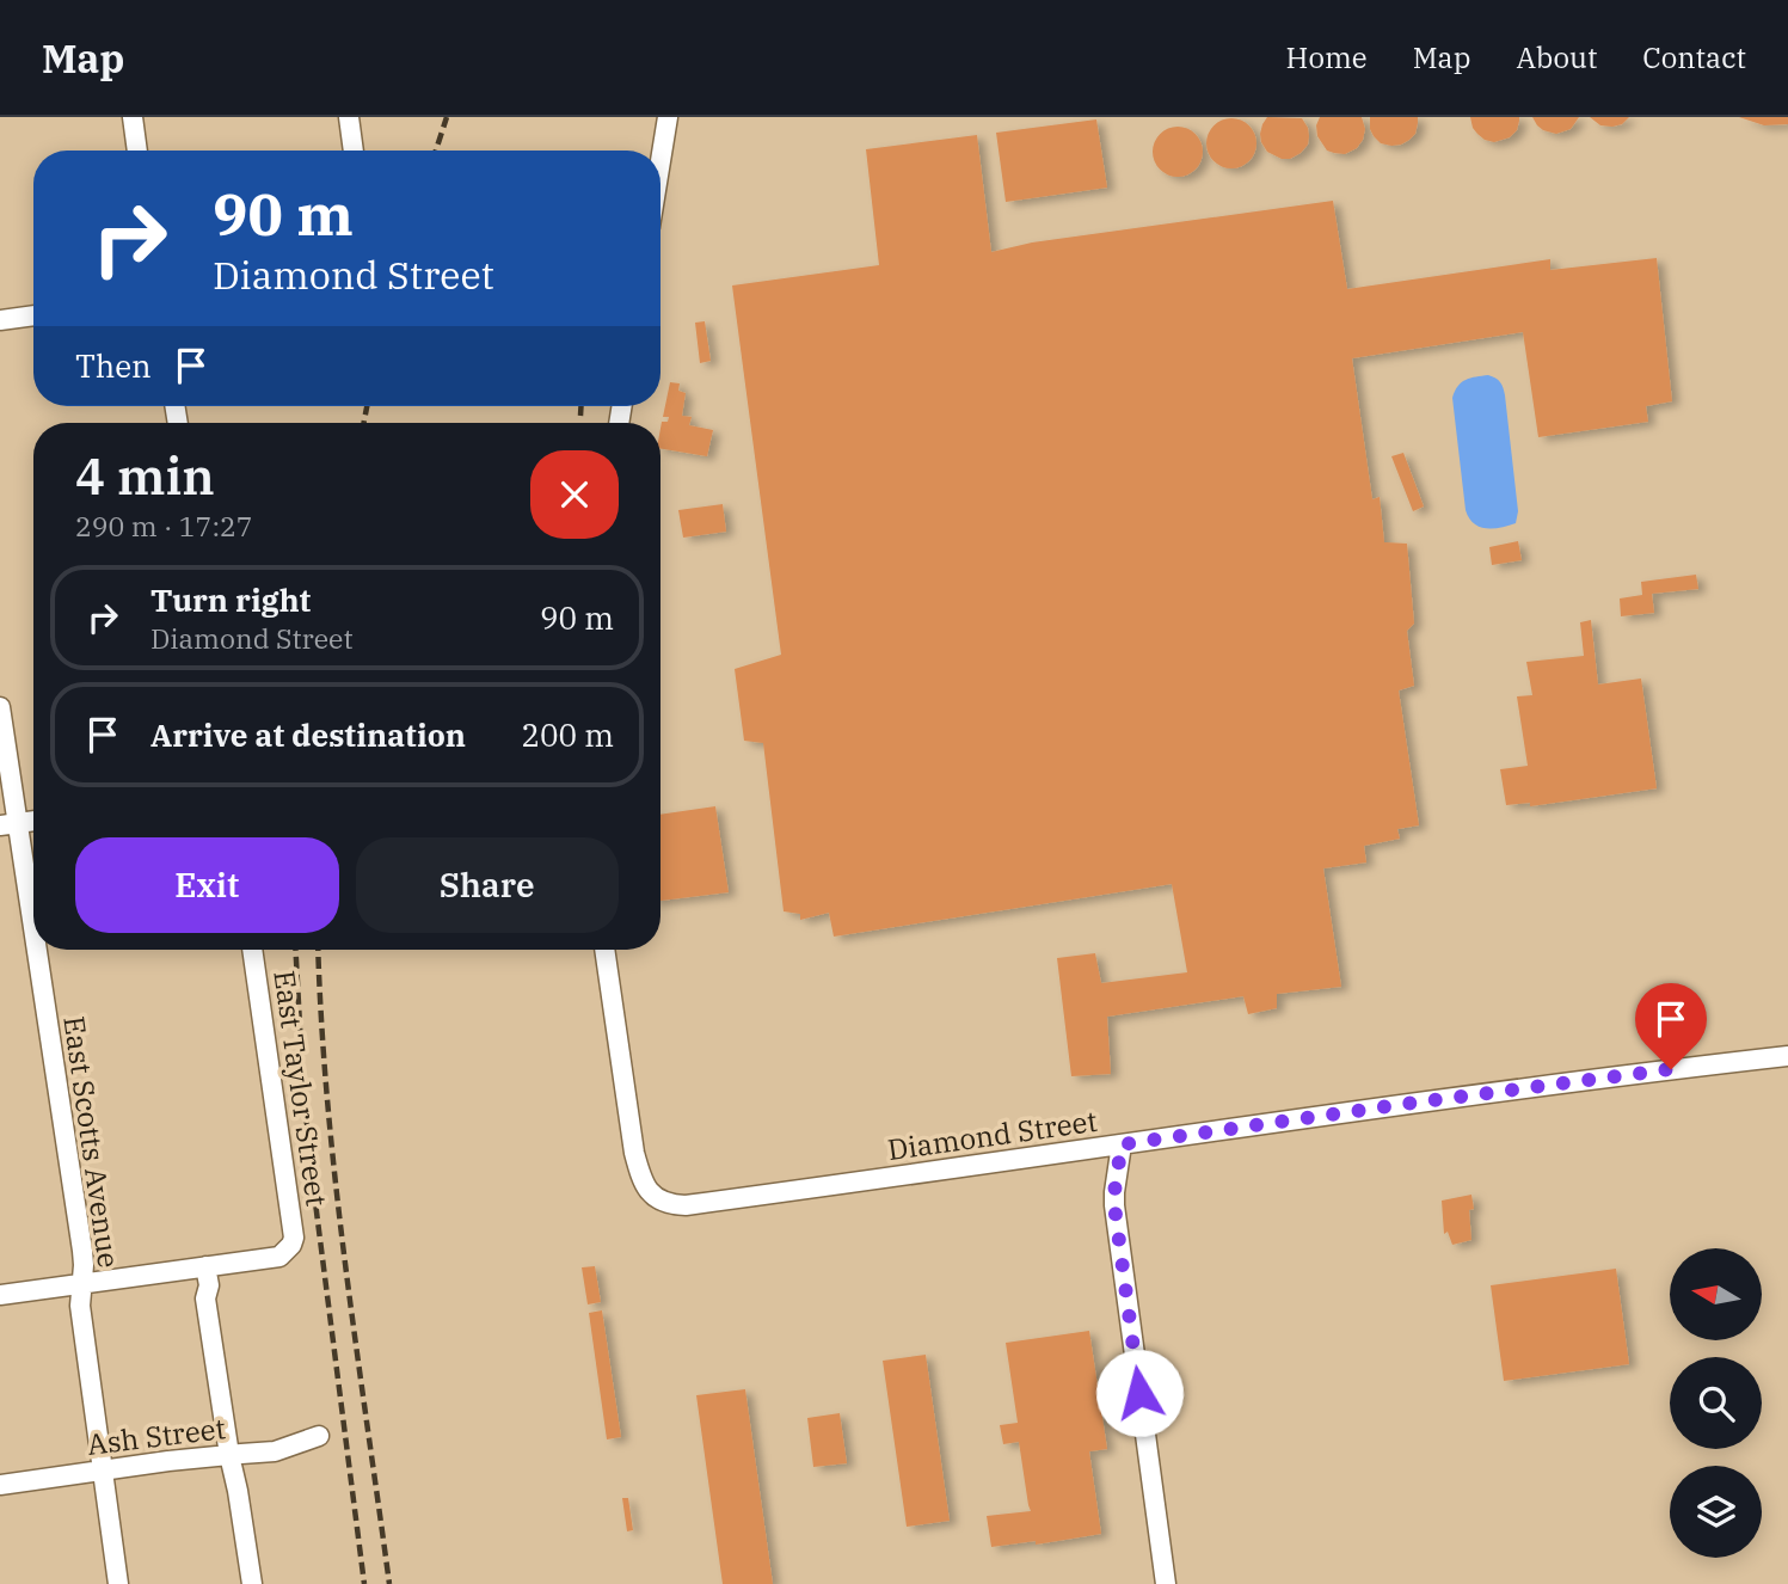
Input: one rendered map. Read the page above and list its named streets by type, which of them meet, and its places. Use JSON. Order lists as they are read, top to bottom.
{
  "streets": {
    "street": [
      "East Taylor Street",
      "Diamond Street",
      "East Scotts Avenue",
      "Ash Street"
    ]
  },
  "crossings": [
    ["East Scotts Avenue", "Ash Street"]
  ],
  "north": "left",
  "page": {
    "header": "Map",
    "nav": [
      "Home",
      "Map",
      "About",
      "Contact"
    ],
    "turn": ["90 m", "Diamond Street"],
    "then": "Then",
    "heading": ["4 min", "290 m · 17:27"],
    "list": [
      {
        "name": "Turn right",
        "note": "Diamond Street",
        "value": "90 m"
      },
      {
        "name": "Arrive at destination",
        "value": "200 m"
      }
    ],
    "buttons": ["Exit", "Share"]
  }
}
